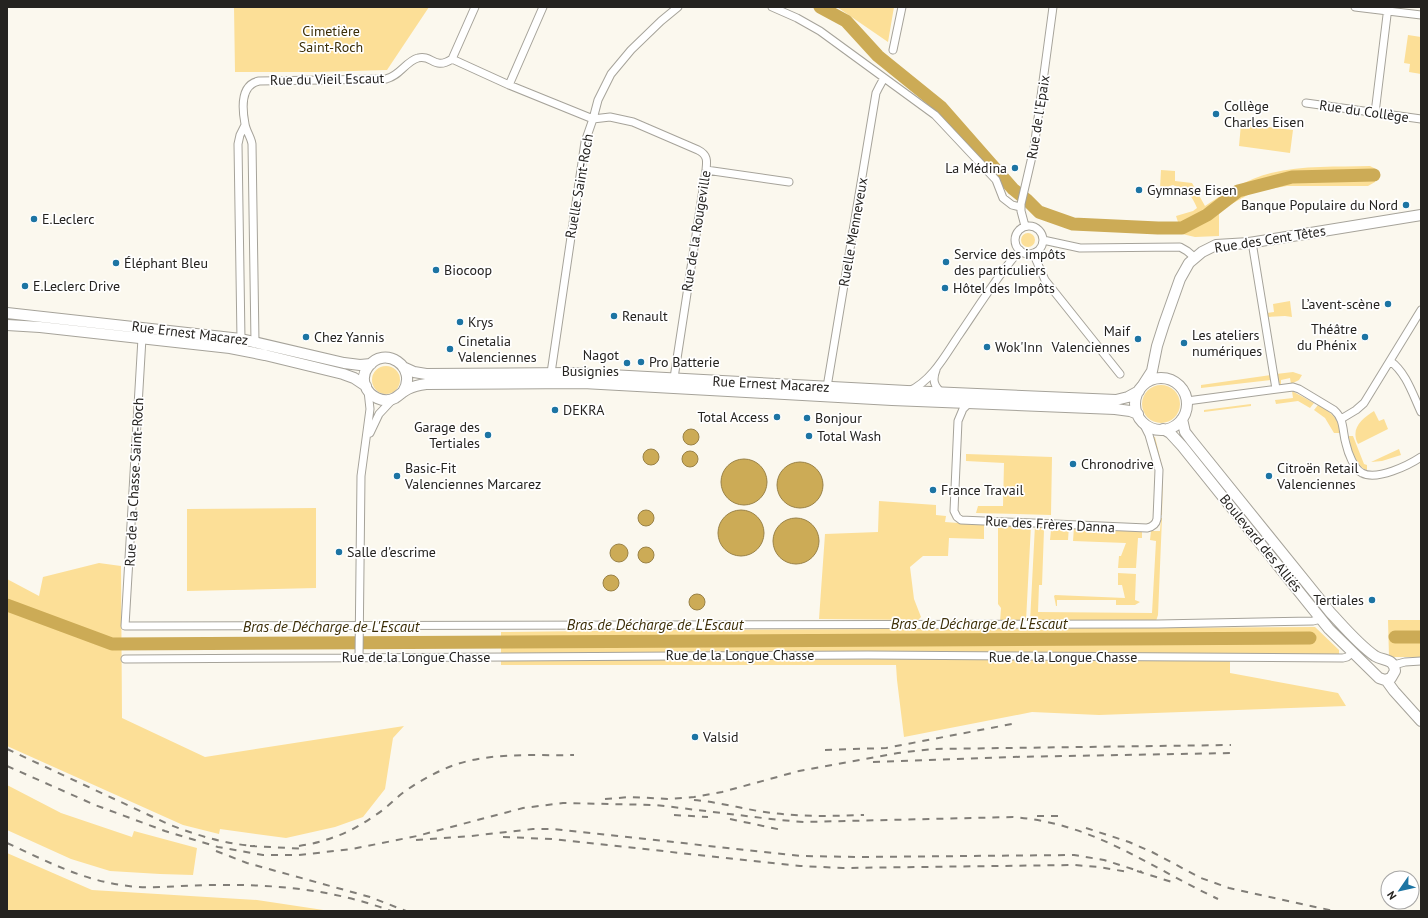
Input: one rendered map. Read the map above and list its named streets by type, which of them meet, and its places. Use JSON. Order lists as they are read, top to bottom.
{
  "streets": {
    "main road": ["Rue des Cent Têtes", "Rue Ernest Macarez", "Boulevard des Alliés"],
    "street": [
      "Rue du Vieil Escaut",
      "Rue du Collège",
      "Rue de l'Epaix",
      "Ruelle Saint-Roch",
      "Rue de la Rougeville",
      "Ruelle Menneveux",
      "Rue de la Chasse Saint-Roch",
      "Rue des Frères Danna",
      "Rue de la Longue Chasse"
    ]
  },
  "crossings": [
    ["Rue du Vieil Escaut", "Rue Ernest Macarez"],
    ["Ruelle Saint-Roch", "Rue de la Rougeville"],
    ["Ruelle Saint-Roch", "Rue Ernest Macarez"],
    ["Rue de la Rougeville", "Rue Ernest Macarez"],
    ["Ruelle Menneveux", "Rue Ernest Macarez"],
    ["Rue Ernest Macarez", "Rue de la Chasse Saint-Roch"],
    ["Rue Ernest Macarez", "Rue des Frères Danna"],
    ["Rue Ernest Macarez", "Boulevard des Alliés"],
    ["Rue de la Chasse Saint-Roch", "Rue de la Longue Chasse"],
    ["Rue des Frères Danna", "Boulevard des Alliés"],
    ["Boulevard des Alliés", "Rue de la Longue Chasse"]
  ],
  "water": ["Bras de Décharge de L'Escaut"],
  "parks": ["Cimetière Saint-Roch"],
  "places": [
    "Collège Charles Eisen",
    "La Médina",
    "Gymnase Eisen",
    "Banque Populaire du Nord",
    "E.Leclerc",
    "Service des impôts des particuliers",
    "Éléphant Bleu",
    "Biocoop",
    "E.Leclerc Drive",
    "Hôtel des Impôts",
    "L’avent-scène",
    "Renault",
    "Krys",
    "Chez Yannis",
    "Théâtre du Phénix",
    "Maif Valenciennes",
    "Les ateliers numériques",
    "Wok'Inn",
    "Cinetalia Valenciennes",
    "Pro Batterie",
    "Nagot Busignies",
    "DEKRA",
    "Total Access",
    "Bonjour",
    "Garage des Tertiales",
    "Total Wash",
    "Chronodrive",
    "Basic-Fit Valenciennes Marcarez",
    "Citroën Retail Valenciennes",
    "France Travail",
    "Salle d'escrime",
    "Tertiales",
    "Valsid"
  ],
  "north": "bottom left"
}
